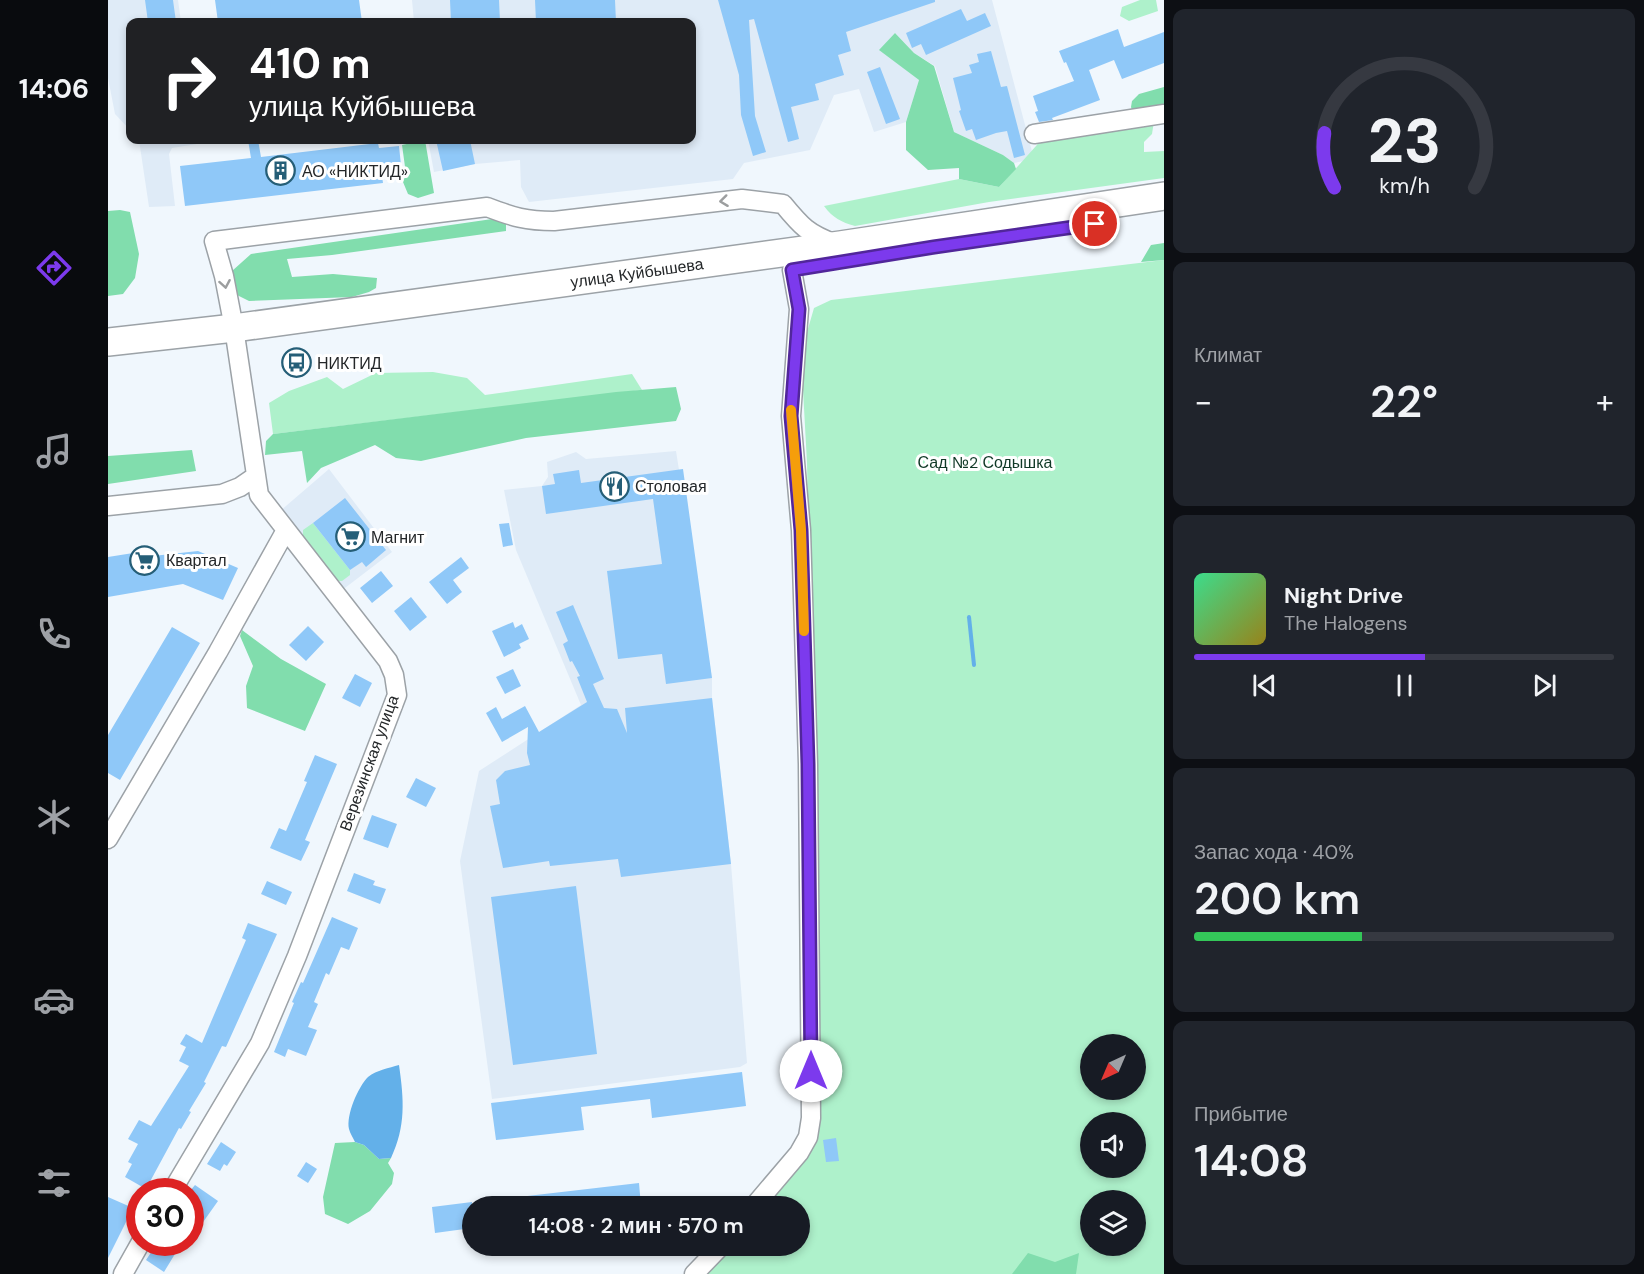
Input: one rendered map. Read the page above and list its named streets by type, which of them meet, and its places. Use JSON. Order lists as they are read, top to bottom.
{
  "streets": {
    "highway": ["улица Куйбышева"],
    "street": ["Верезинская улица"]
  },
  "crossings": [
    ["улица Куйбышева", "Верезинская улица"]
  ],
  "one_way": ["Верезинская улица"],
  "parks": ["Сад №2 Содышка"],
  "places": {
    "building": ["АО «НИКТИД»"],
    "bus stop": ["НИКТИД"],
    "restaurant": ["Столовая"],
    "supermarket": ["Магнит", "Квартал"]
  },
  "north": "bottom left",
  "page": {
    "tabs": "14:06",
    "turn": ["410 m", "улица Куйбышева"],
    "tile": [
      "Климат",
      ["Запас хода · 40%", "200 km"],
      ["Прибытие", "14:08"]
    ],
    "heat": ["−", "22°", "+"],
    "song": ["Night Drive", "The Halogens"],
    "limit": "30",
    "trip": "14:08 · 2 мин · 570 m",
    "gauge": ["23", "km/h"]
  }
}
